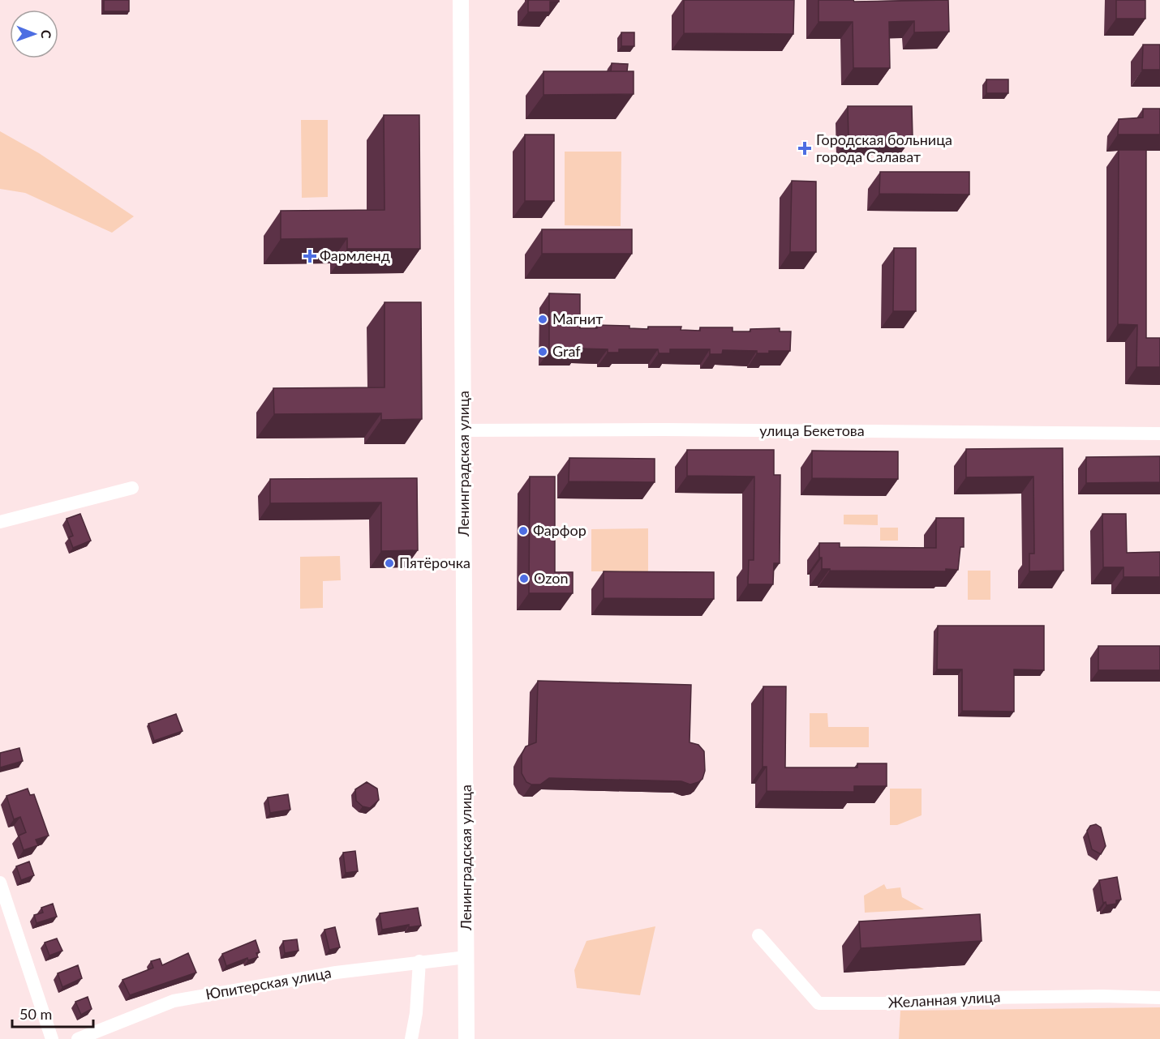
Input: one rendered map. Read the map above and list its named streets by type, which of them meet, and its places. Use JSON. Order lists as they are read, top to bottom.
{
  "streets": {
    "street": [
      "улица Бекетова",
      "Ленинградская улица",
      "Юпитерская улица",
      "Желанная улица"
    ]
  },
  "crossings": [
    ["улица Бекетова", "Ленинградская улица"],
    ["Ленинградская улица", "Юпитерская улица"]
  ],
  "places": {
    "health": ["Городская больница города Салават", "Фармленд"],
    "other": [
      "Магнит",
      "Graf",
      "Фарфор",
      "Пятёрочка",
      "Ozon"
    ]
  },
  "scale_bar": "50 m",
  "north": "right"
}
